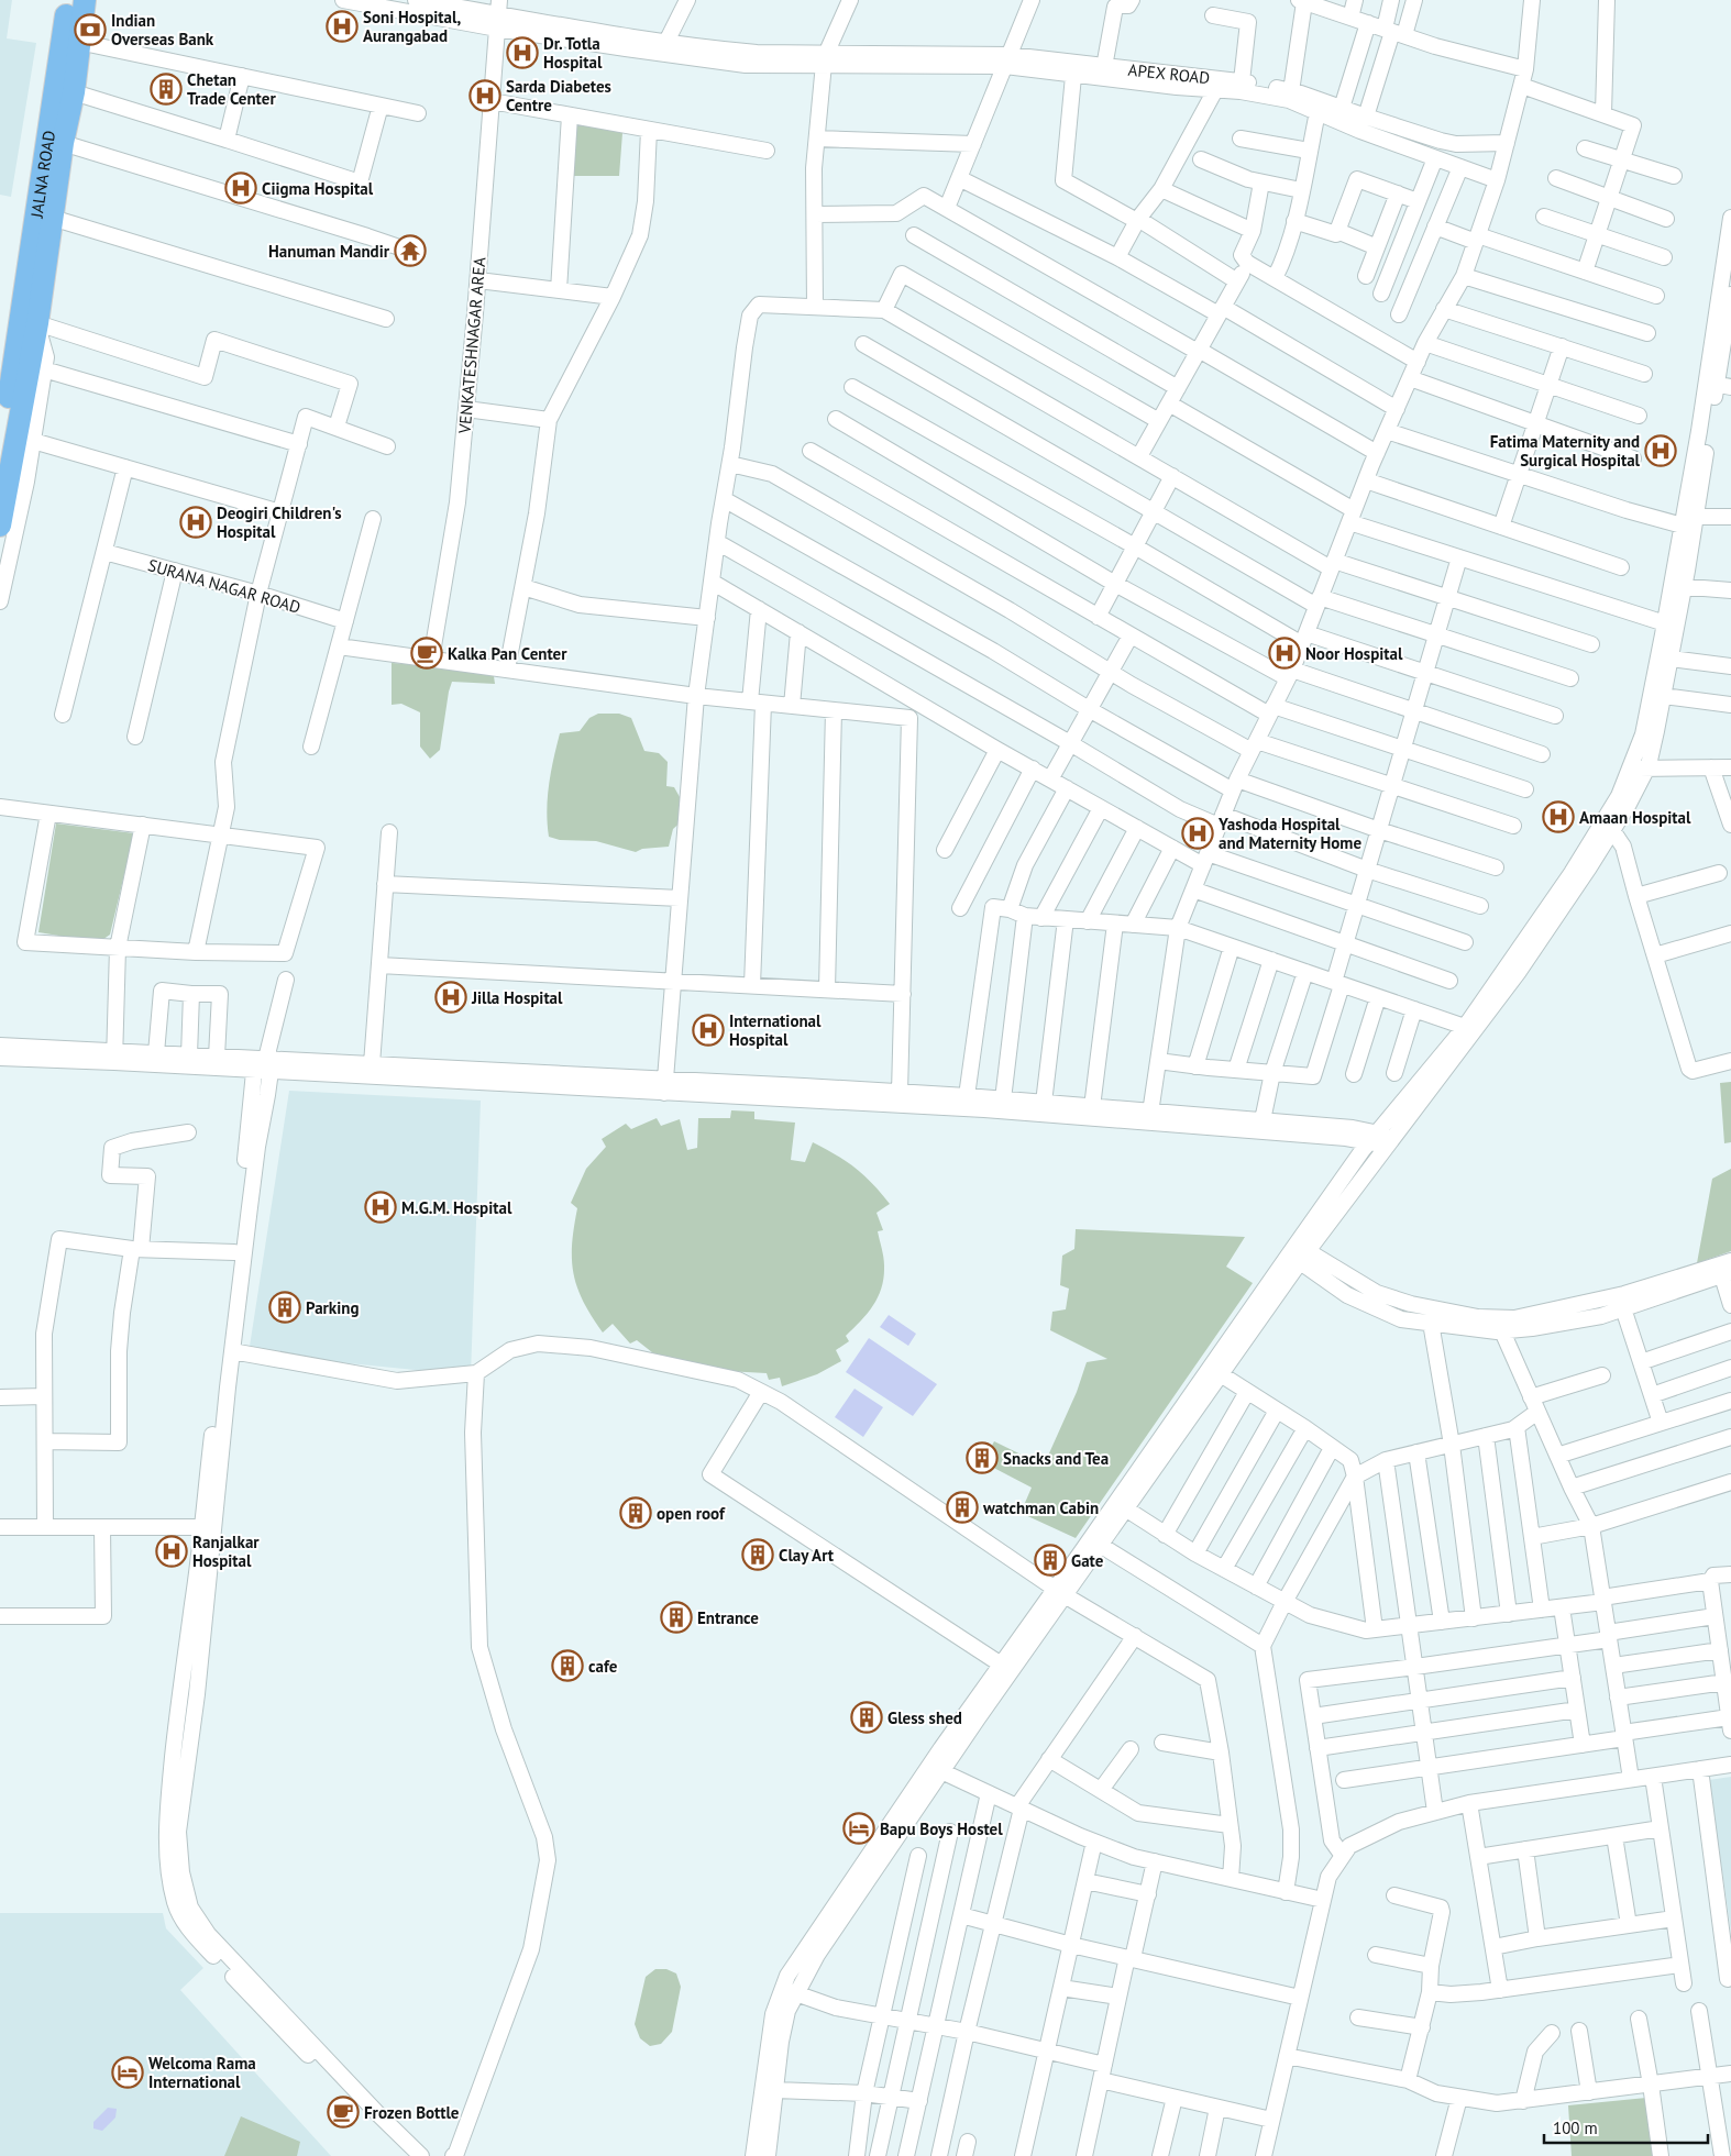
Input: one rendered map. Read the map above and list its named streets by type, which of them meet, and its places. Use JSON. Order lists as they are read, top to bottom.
{
  "streets": {
    "highway": ["JALNA ROAD"],
    "street": ["APEX ROAD", "VENKATESHNAGAR AREA", "SURANA NAGAR ROAD"]
  },
  "crossings": [
    ["APEX ROAD", "VENKATESHNAGAR AREA"]
  ],
  "places": {
    "hospital": [
      "Soni Hospital, Aurangabad",
      "Dr. Totla Hospital",
      "Sarda Diabetes Centre",
      "Ciigma Hospital",
      "Fatima Maternity and Surgical Hospital",
      "Deogiri Children's Hospital",
      "Noor Hospital",
      "Amaan Hospital",
      "Yashoda Hospital and Maternity Home",
      "Jilla Hospital",
      "International Hospital",
      "M.G.M. Hospital",
      "Ranjalkar Hospital"
    ],
    "bank": ["Indian Overseas Bank"],
    "building": [
      "Chetan Trade Center",
      "Parking",
      "Snacks and Tea",
      "watchman Cabin",
      "open roof",
      "Clay Art",
      "Gate",
      "Entrance",
      "cafe",
      "Gless shed"
    ],
    "temple": ["Hanuman Mandir"],
    "cafe": ["Kalka Pan Center", "Frozen Bottle"],
    "hotel": ["Bapu Boys Hostel", "Welcoma Rama International"]
  },
  "scale_bar": "100 m"
}
